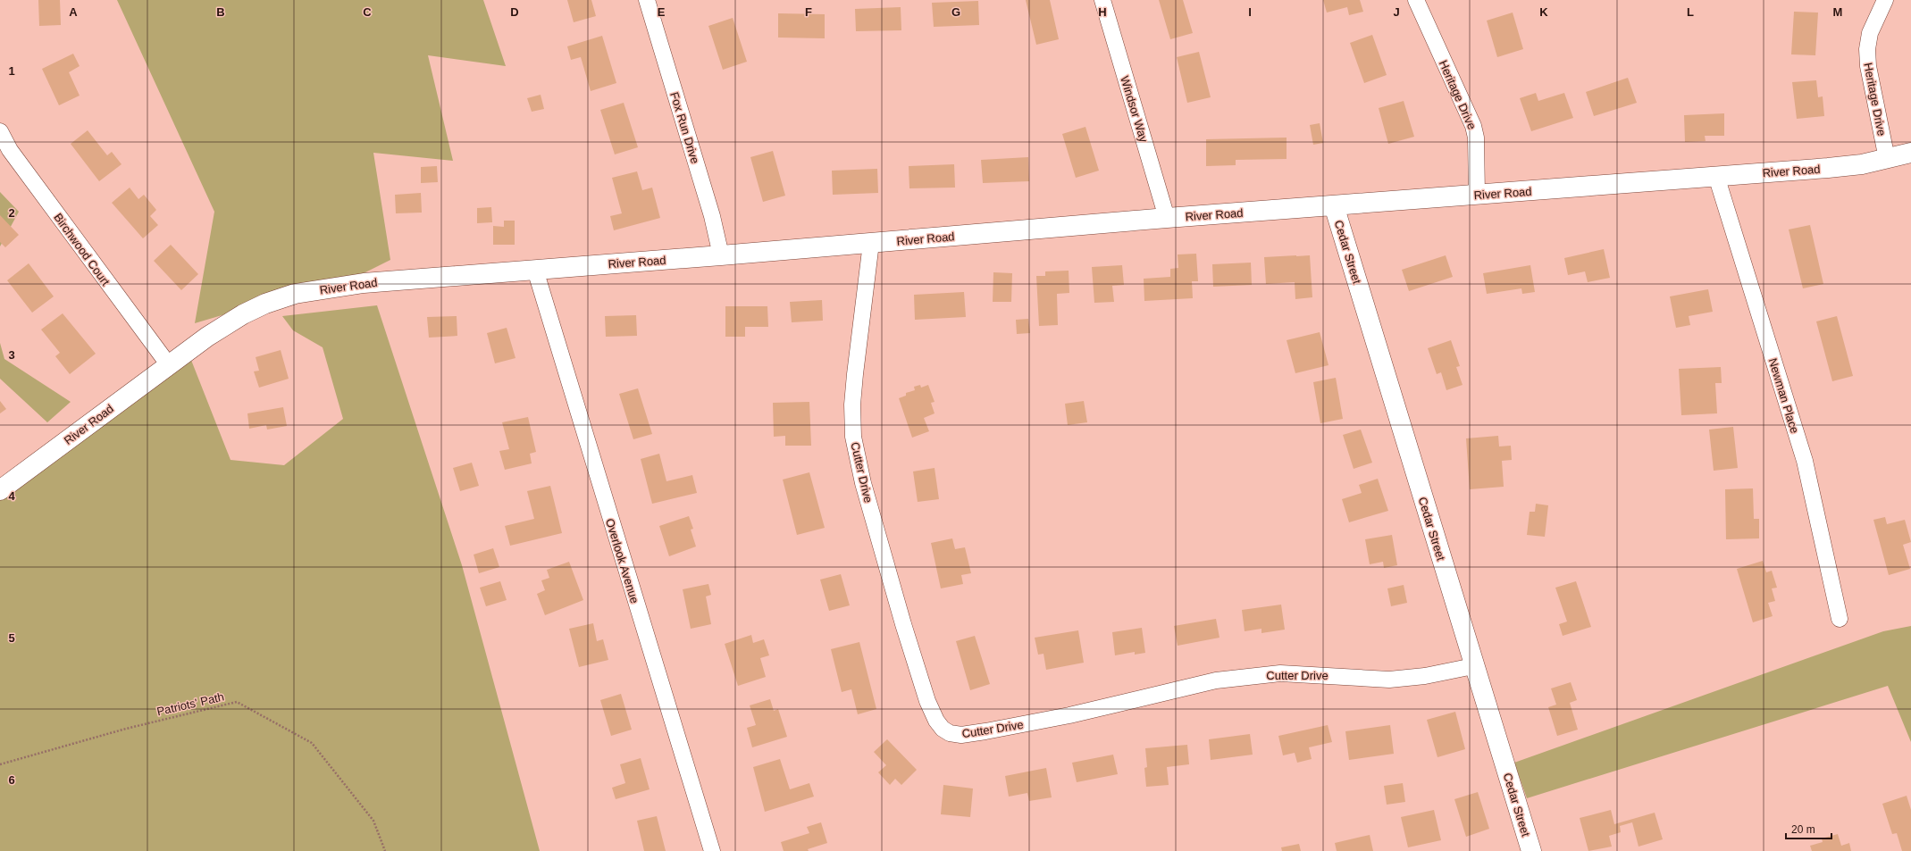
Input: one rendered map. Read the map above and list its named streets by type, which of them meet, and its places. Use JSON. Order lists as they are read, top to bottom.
{
  "streets": {
    "street": [
      "Heritage Drive",
      "Windsor Way",
      "Fox Run Drive",
      "River Road",
      "Birchwood Court",
      "Cedar Street",
      "Newman Place",
      "Cutter Drive",
      "Overlook Avenue"
    ],
    "path": ["Patriots' Path"]
  },
  "crossings": [
    ["Heritage Drive", "River Road"],
    ["Windsor Way", "River Road"],
    ["Fox Run Drive", "River Road"],
    ["River Road", "Birchwood Court"],
    ["River Road", "Cedar Street"],
    ["River Road", "Newman Place"],
    ["River Road", "Cutter Drive"],
    ["River Road", "Overlook Avenue"],
    ["Cedar Street", "Cutter Drive"]
  ],
  "scale_bar": "20 m",
  "grid": {
    "columns": [
      "A",
      "B",
      "C",
      "D",
      "E",
      "F",
      "G",
      "H",
      "I",
      "J",
      "K",
      "L",
      "M"
    ],
    "rows": [
      "1",
      "2",
      "3",
      "4",
      "5",
      "6"
    ]
  }
}
